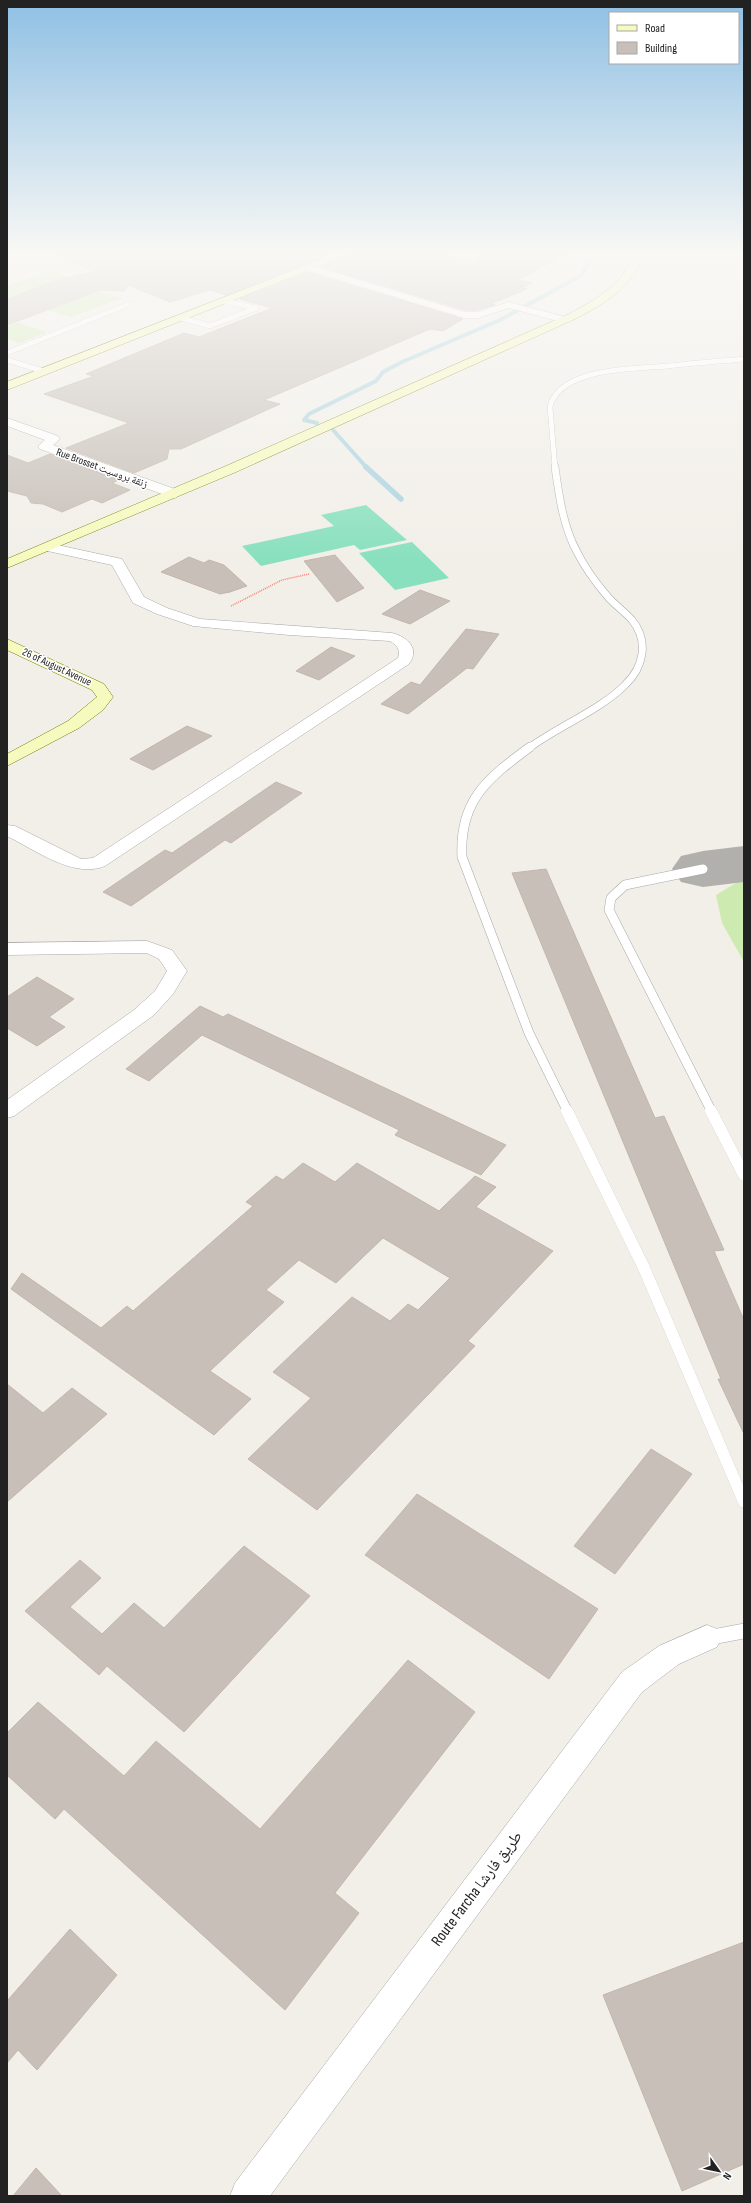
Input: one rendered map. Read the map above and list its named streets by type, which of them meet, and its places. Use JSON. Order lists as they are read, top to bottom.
{
  "streets": {
    "street": ["Rue Brosset زنقة بروسيت", "26 of August Avenue", "Route Farcha طريق فارشا"]
  },
  "legend": ["Road", "Building"],
  "north": "bottom right"
}
